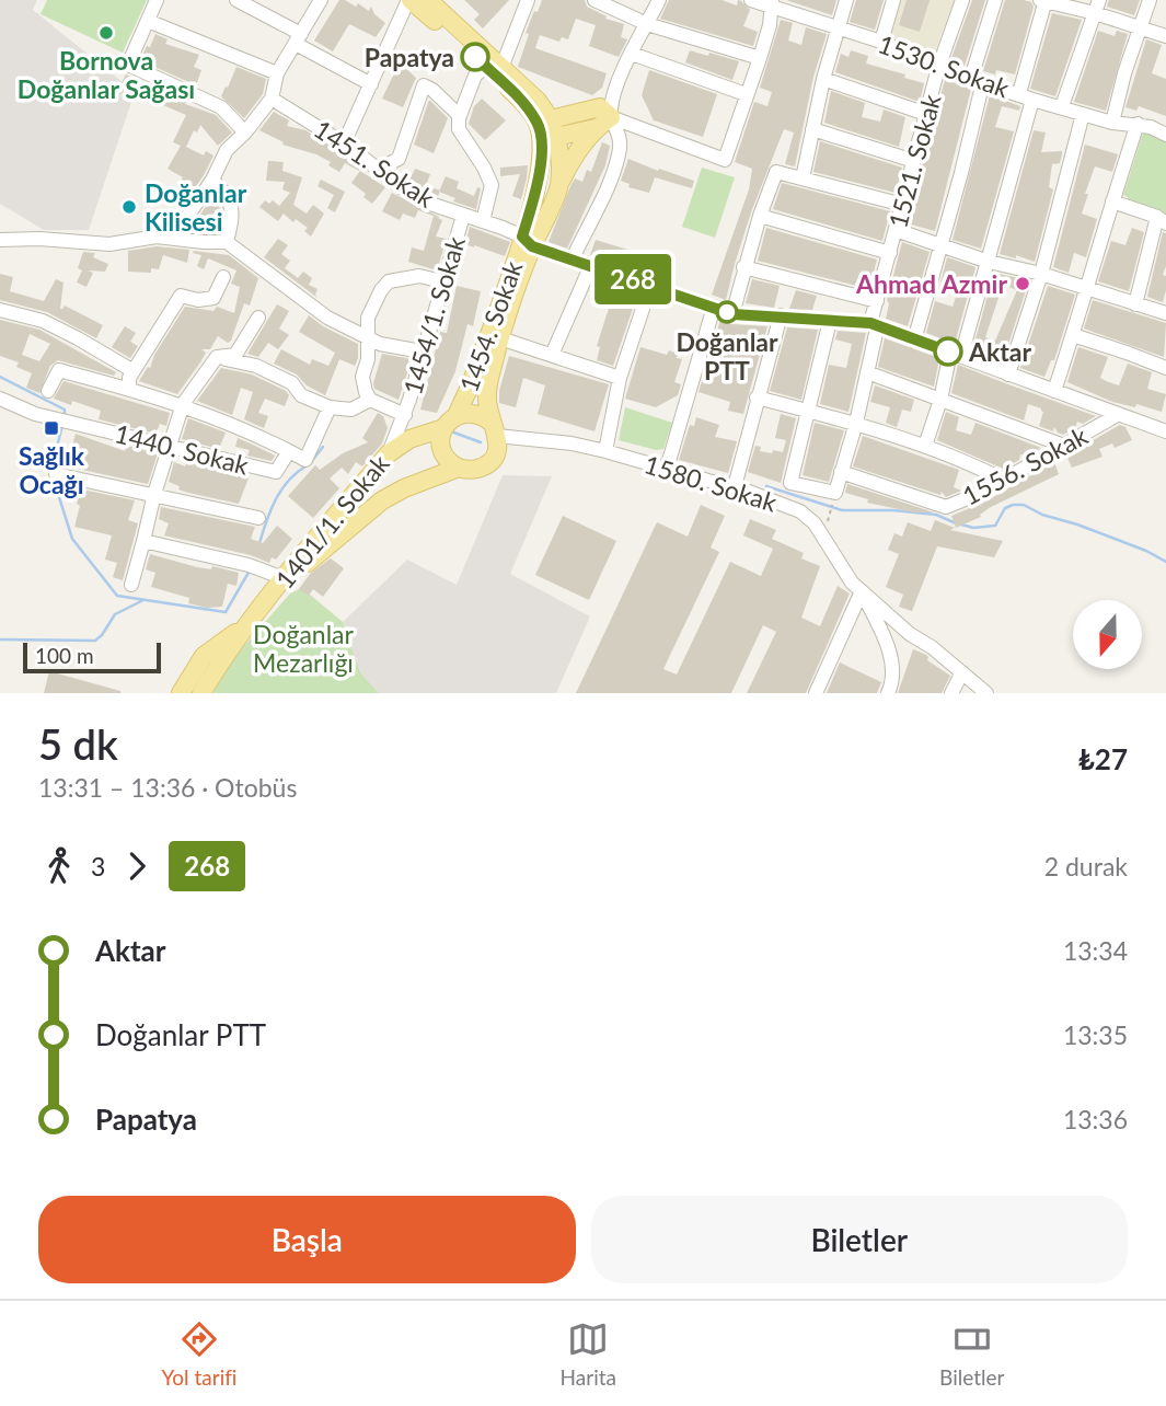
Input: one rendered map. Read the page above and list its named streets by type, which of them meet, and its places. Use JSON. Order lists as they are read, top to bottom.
{
  "streets": {
    "main road": ["1454. Sokak", "1401/1. Sokak"],
    "street": [
      "1530. Sokak",
      "1521. Sokak",
      "1451. Sokak",
      "1454/1. Sokak",
      "1440. Sokak",
      "1556. Sokak",
      "1580. Sokak"
    ]
  },
  "crossings": [
    ["1530. Sokak", "1521. Sokak"],
    ["1521. Sokak", "1451. Sokak"],
    ["1521. Sokak", "1556. Sokak"],
    ["1451. Sokak", "1454/1. Sokak"],
    ["1451. Sokak", "1454. Sokak"],
    ["1451. Sokak", "1556. Sokak"],
    ["1454/1. Sokak", "1401/1. Sokak"],
    ["1454. Sokak", "1580. Sokak"]
  ],
  "parks": ["Doğanlar Mezarlığı"],
  "places": {
    "other": [
      "Bornova Doğanlar Sağası",
      "Papatya",
      "Doğanlar Kilisesi",
      "Ahmad Azmir",
      "Doğanlar PTT",
      "Aktar"
    ],
    "transit": ["Sağlık Ocağı"]
  },
  "lines": ["bus line 268"],
  "scale_bar": "100 m",
  "north": "bottom",
  "page": {
    "on_map": "268",
    "scale": "100 m",
    "heading": ["5 dk", "13:31 – 13:36 · Otobüs", "₺27"],
    "legs": ["3", "268", "2 durak"],
    "list": [
      {
        "name": "Aktar",
        "value": "13:34"
      },
      {
        "name": "Doğanlar PTT",
        "value": "13:35"
      },
      {
        "name": "Papatya",
        "value": "13:36"
      }
    ],
    "buttons": ["Başla", "Biletler"],
    "tabs": ["Yol tarifi", "Harita", "Biletler"]
  }
}
